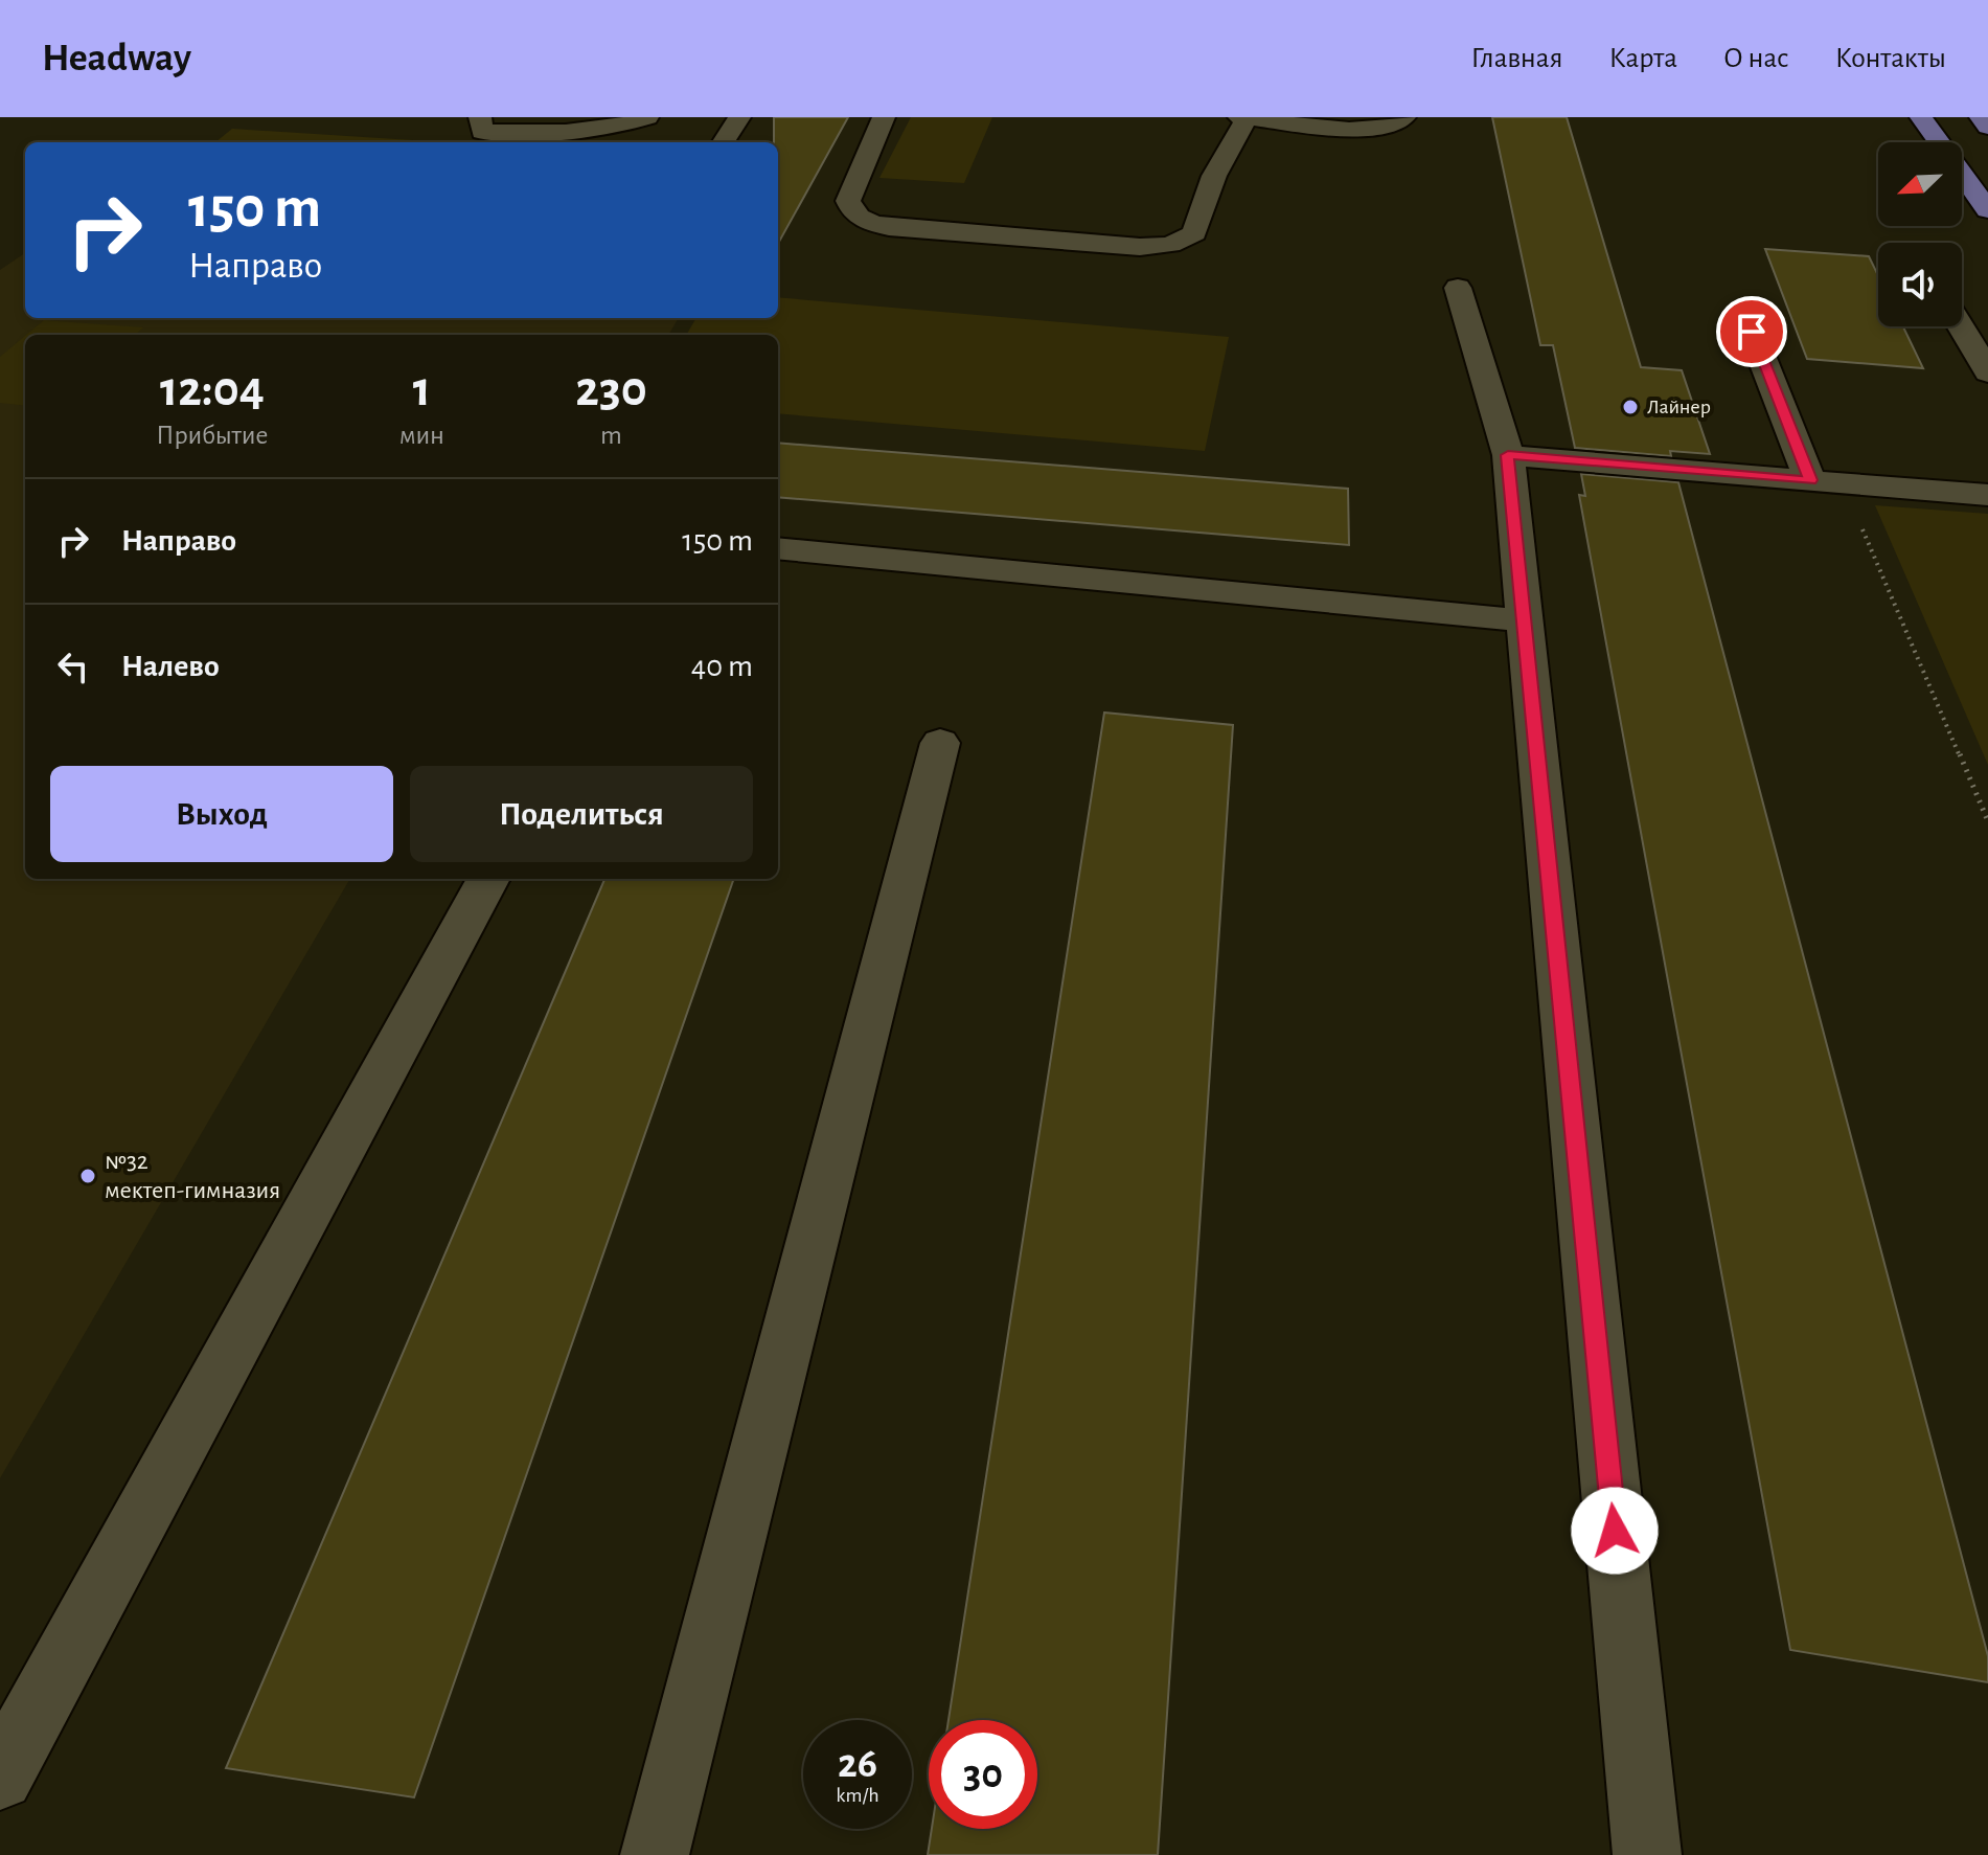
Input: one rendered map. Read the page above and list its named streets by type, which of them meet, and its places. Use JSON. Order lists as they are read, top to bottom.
{
  "places": ["Лайнер", "№32 мектеп-гимназия"],
  "north": "bottom left",
  "page": {
    "header": "Headway",
    "nav": [
      "Главная",
      "Карта",
      "О нас",
      "Контакты"
    ],
    "turn": ["150 m", "Направо"],
    "eta": [
      "12:04",
      "Прибытие",
      "1",
      "мин",
      "230",
      "m"
    ],
    "list": [
      {
        "name": "Направо",
        "value": "150 m"
      },
      {
        "name": "Налево",
        "value": "40 m"
      }
    ],
    "buttons": ["Выход", "Поделиться"],
    "speed": "26 km/h",
    "limit": "30"
  }
}
